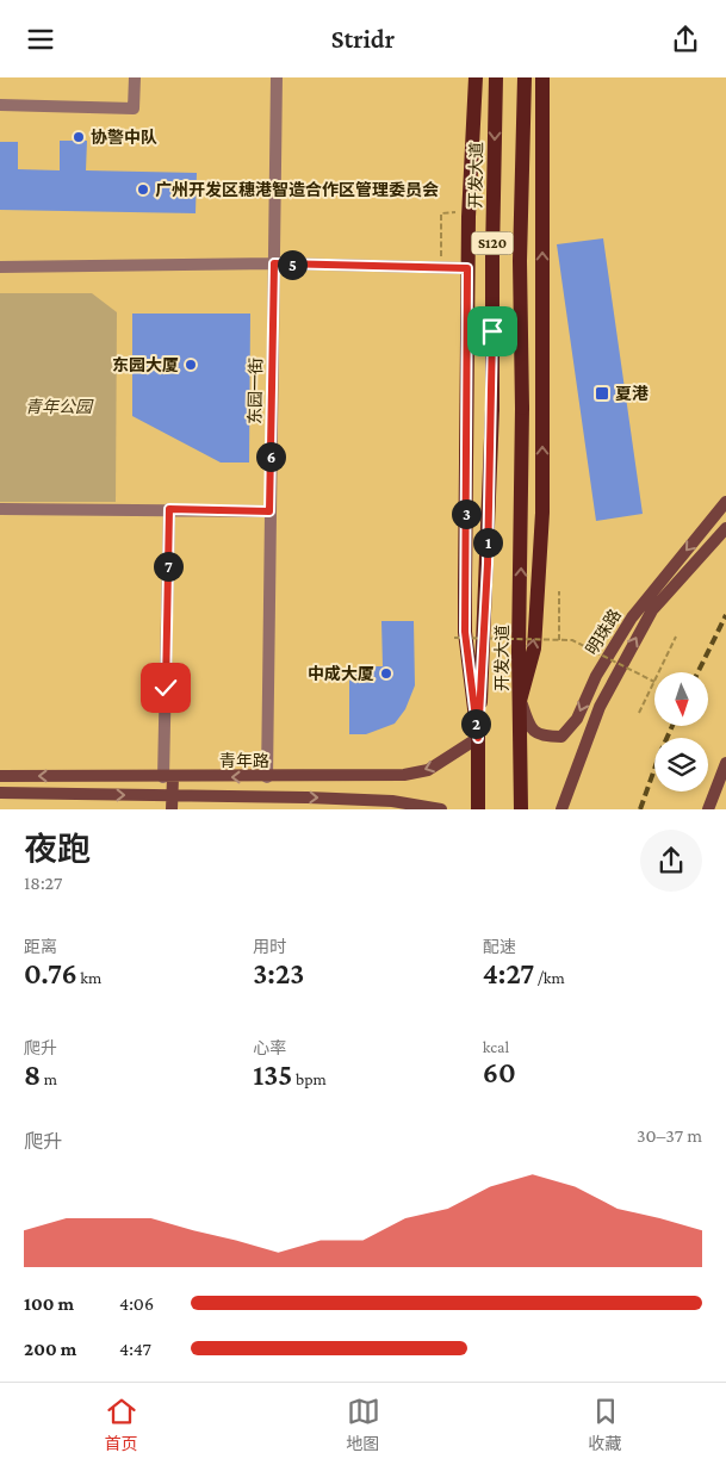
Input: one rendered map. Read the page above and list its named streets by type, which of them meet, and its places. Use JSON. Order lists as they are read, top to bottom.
{
  "streets": {
    "main road": [
      "开发大道",
      "S120",
      "明珠路",
      "青年路"
    ],
    "street": ["东园一街"]
  },
  "crossings": [
    ["开发大道", "明珠路"],
    ["开发大道", "青年路"],
    ["东园一街", "青年路"]
  ],
  "parks": ["青年公园"],
  "places": {
    "other": [
      "协警中队",
      "广州开发区穗港智造合作区管理委员会",
      "东园大厦",
      "中成大厦"
    ],
    "transit": ["夏港"]
  },
  "north": "bottom",
  "page": {
    "header": "Stridr",
    "pins": [
      "5",
      "6",
      "3",
      "1",
      "7",
      "2"
    ],
    "heading": ["夜跑", "18:27"],
    "stats": [
      ["距离", "0.76 km"],
      ["用时", "3:23"],
      ["配速", "4:27 /km"],
      ["爬升", "8 m"],
      ["心率", "135 bpm"],
      ["kcal", "60"]
    ],
    "chart": ["爬升", "30–37 m"],
    "list": [
      {
        "name": "100 m",
        "note": "4:06"
      },
      {
        "name": "200 m",
        "note": "4:47"
      }
    ],
    "tabs": ["首页", "地图", "收藏"]
  }
}
